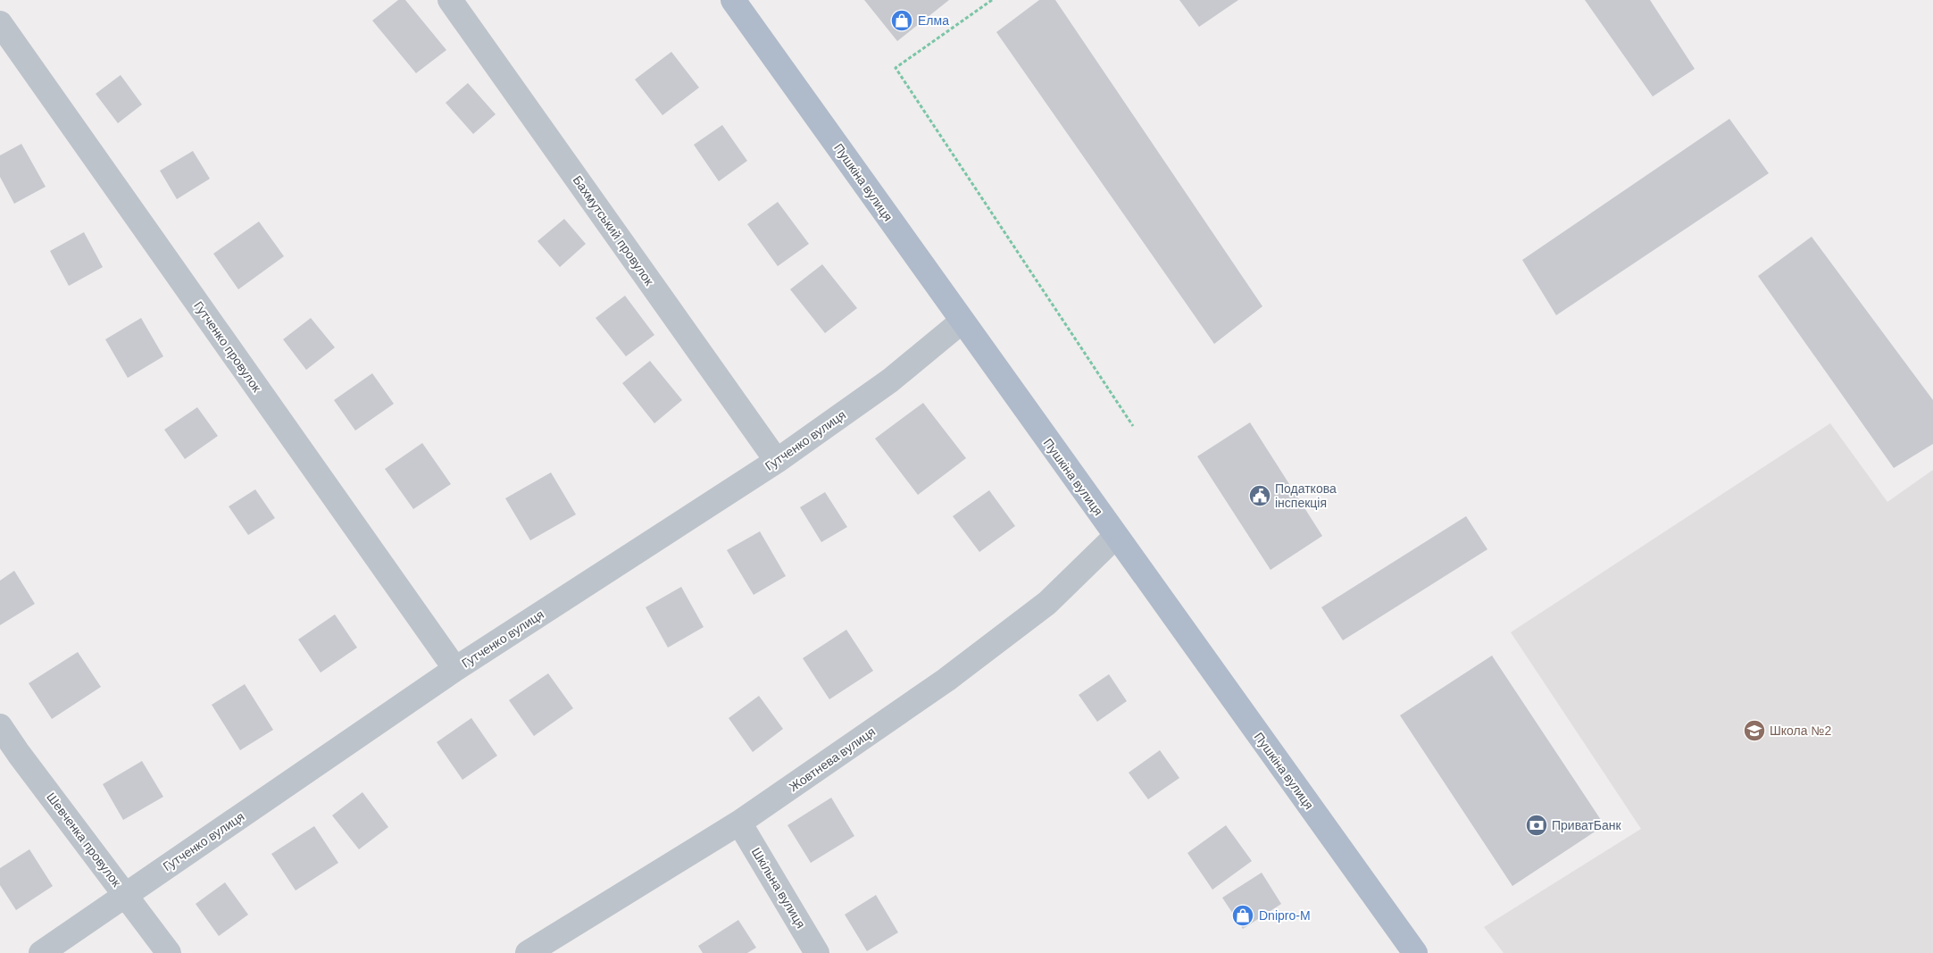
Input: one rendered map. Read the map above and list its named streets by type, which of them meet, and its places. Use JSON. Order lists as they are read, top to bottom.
{
  "streets": {
    "main road": ["Пушкіна вулиця"],
    "street": [
      "Бахмутський провулок",
      "Гутченко провулок",
      "Гутченко вулиця",
      "Жовтнева вулиця",
      "Шевченка провулок",
      "Шкільна вулиця"
    ]
  },
  "crossings": [
    ["Пушкіна вулиця", "Гутченко вулиця"],
    ["Пушкіна вулиця", "Жовтнева вулиця"],
    ["Бахмутський провулок", "Гутченко вулиця"],
    ["Гутченко провулок", "Гутченко вулиця"],
    ["Гутченко вулиця", "Шевченка провулок"],
    ["Жовтнева вулиця", "Шкільна вулиця"]
  ],
  "places": {
    "shop": ["Елма", "Dnipro-M"],
    "public building": ["Податкова інспекція"],
    "school or university": ["Школа №2"],
    "bank": ["ПриватБанк"]
  }
}
